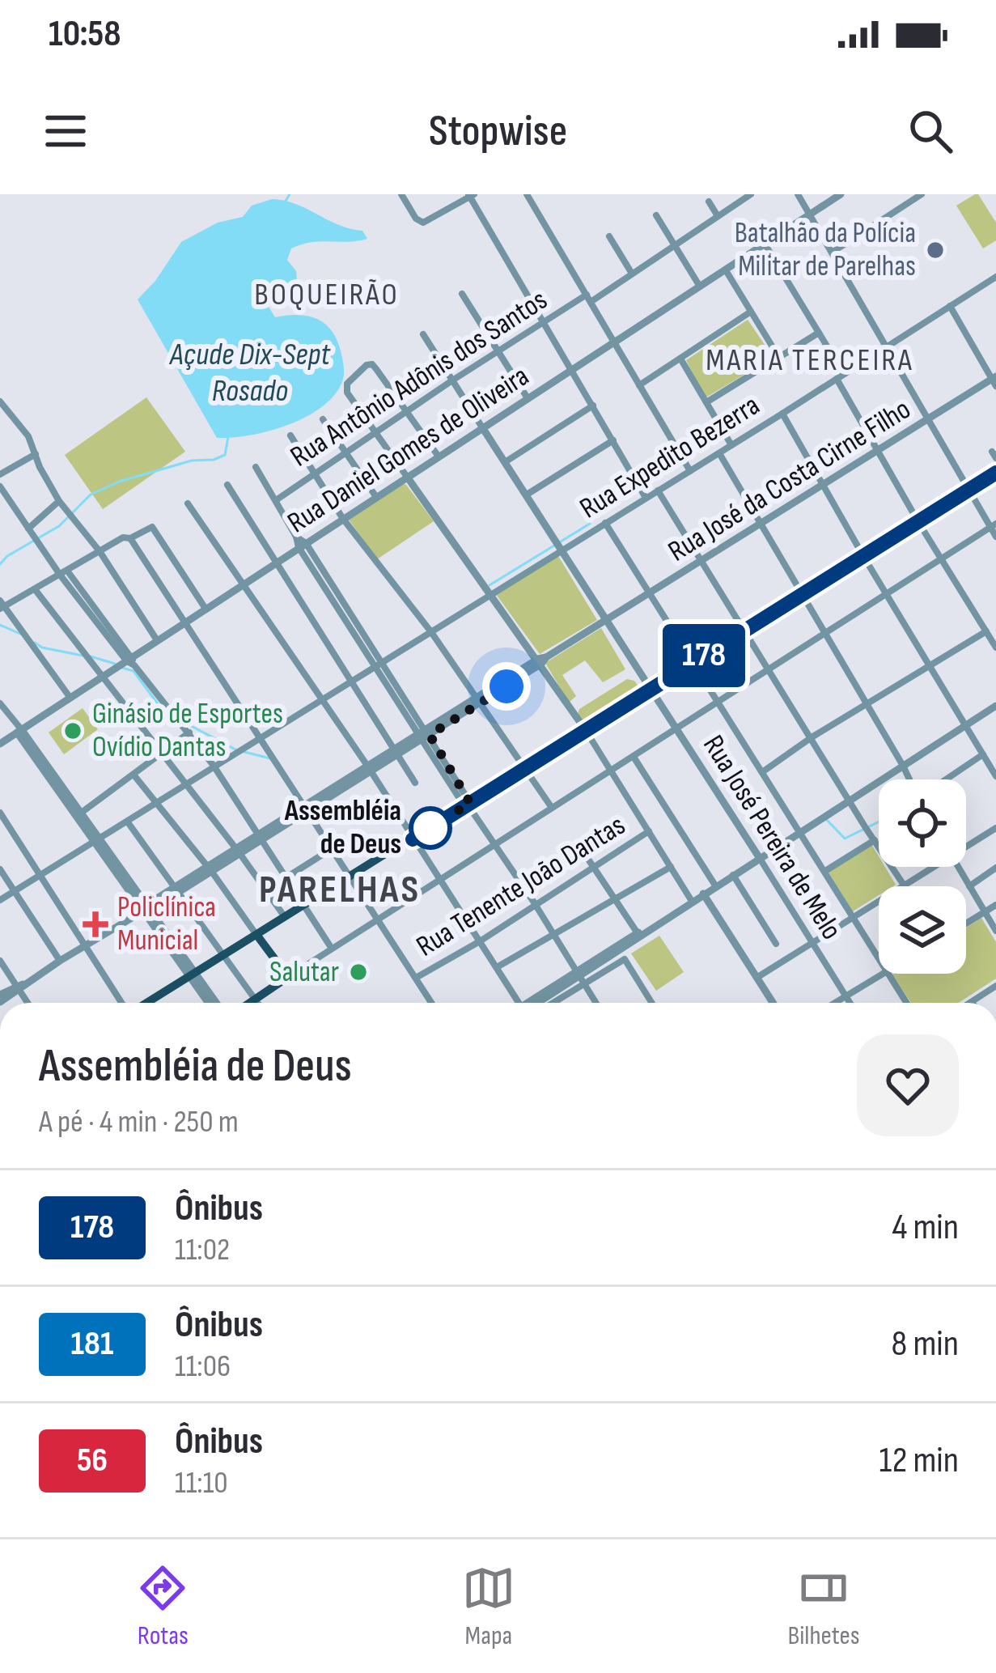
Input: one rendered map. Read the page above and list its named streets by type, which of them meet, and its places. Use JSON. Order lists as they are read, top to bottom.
{
  "streets": {
    "street": [
      "Rua Antônio Adônis dos Santos",
      "Rua Daniel Gomes de Oliveira",
      "Rua Expedito Bezerra",
      "Rua José da Costa Cirne Filho",
      "Rua José Pereira de Melo",
      "Rua Tenente João Dantas"
    ]
  },
  "crossings": [
    ["Rua Daniel Gomes de Oliveira", "Rua José Pereira de Melo"],
    ["Rua Expedito Bezerra", "Rua José Pereira de Melo"],
    ["Rua José da Costa Cirne Filho", "Rua José Pereira de Melo"]
  ],
  "districts": ["BOQUEIRÃO", "MARIA TERCEIRA", "PARELHAS"],
  "water": ["Açude Dix-Sept Rosado"],
  "places": {
    "other": [
      "Batalhão da Polícia Militar de Parelhas",
      "Ginásio de Esportes Ovídio Dantas",
      "Assembléia de Deus",
      "Salutar"
    ],
    "health": ["Policlínica Municial"]
  },
  "lines": ["bus line 178"],
  "page": {
    "status": "10:58",
    "header": "Stopwise",
    "on_map": "178",
    "heading": ["Assembléia de Deus", "A pé · 4 min · 250 m"],
    "list": [
      {
        "mark": "178",
        "name": "Ônibus",
        "note": "11:02",
        "value": "4 min"
      },
      {
        "mark": "181",
        "name": "Ônibus",
        "note": "11:06",
        "value": "8 min"
      },
      {
        "mark": "56",
        "name": "Ônibus",
        "note": "11:10",
        "value": "12 min"
      }
    ],
    "tabs": ["Rotas", "Mapa", "Bilhetes"]
  }
}
